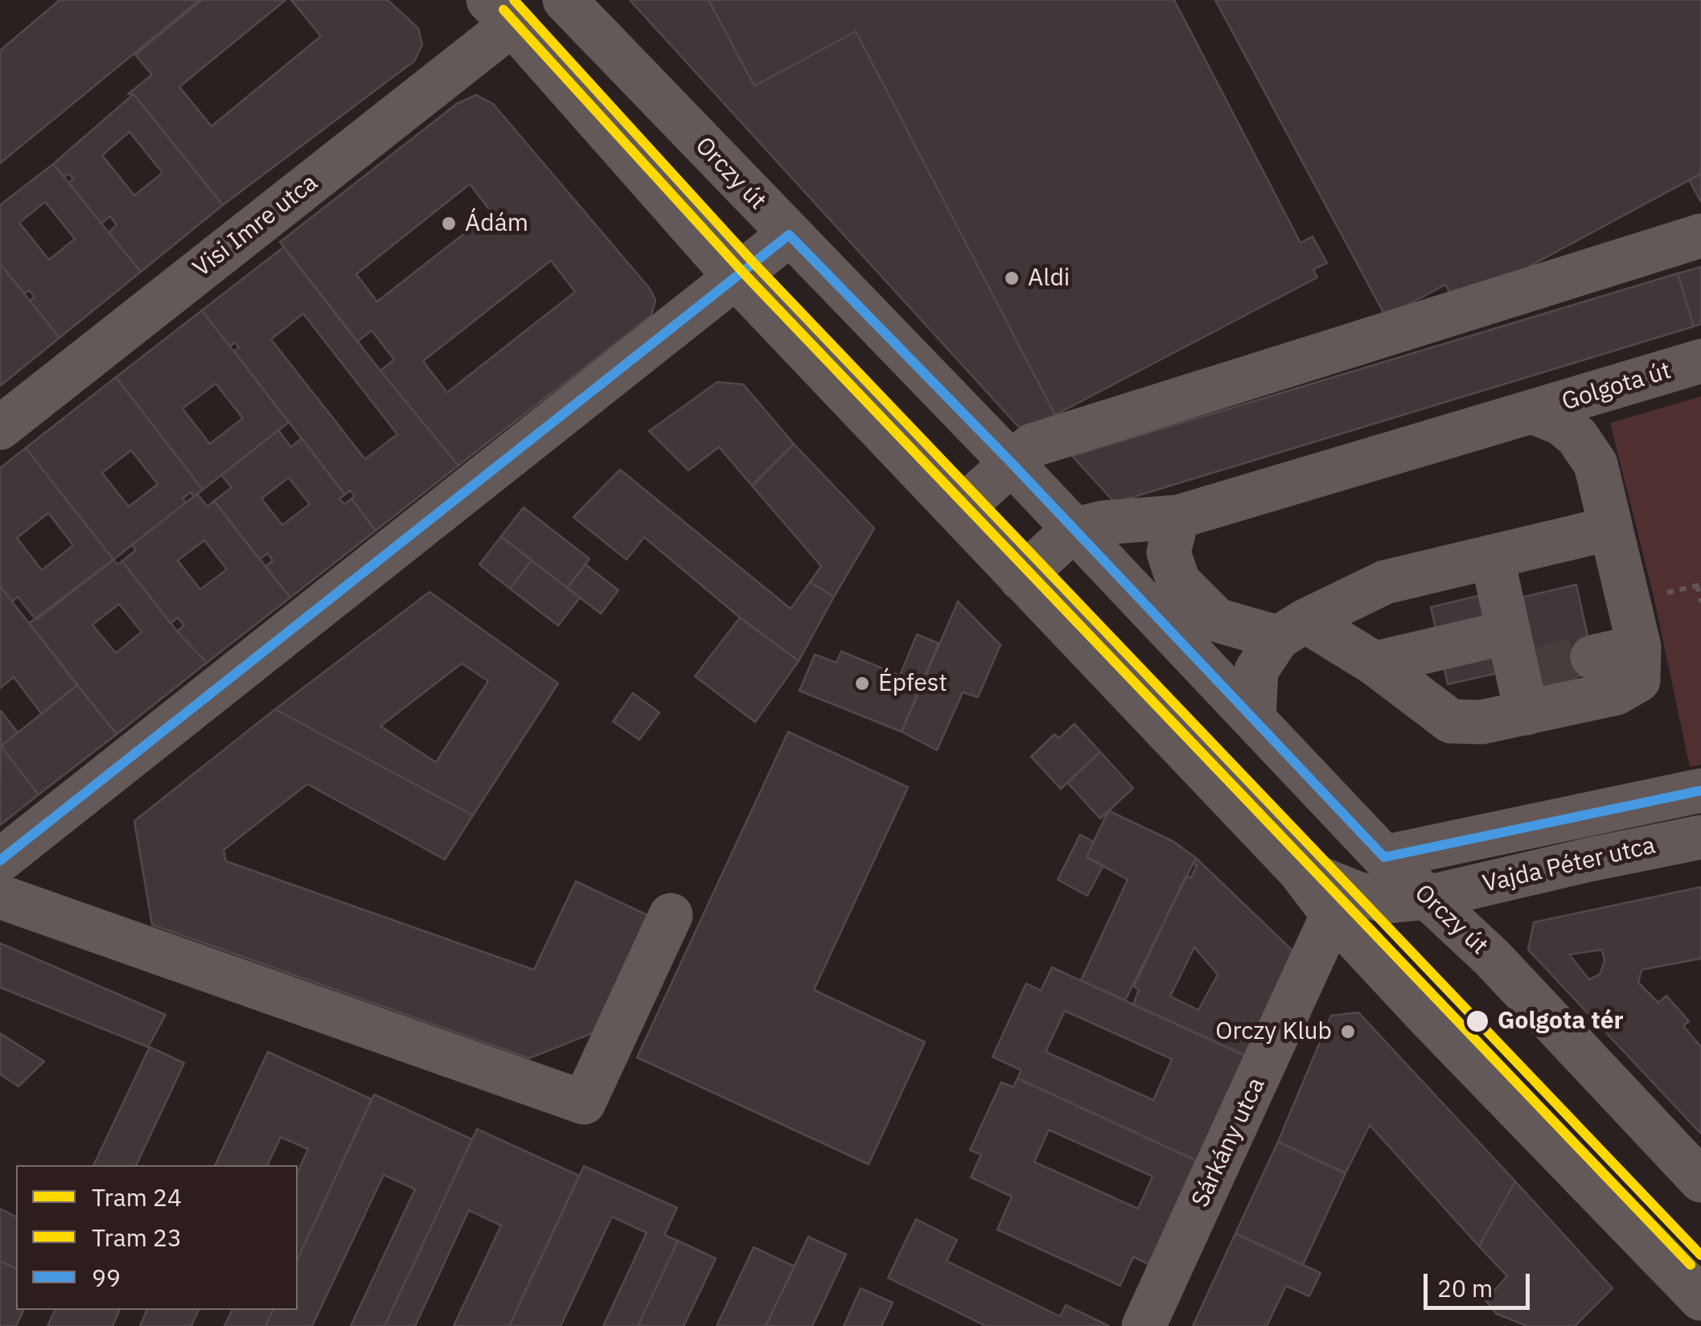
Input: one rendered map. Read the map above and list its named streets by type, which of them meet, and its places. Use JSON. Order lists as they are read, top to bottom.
{
  "streets": {
    "street": [
      "Orczy út",
      "Visi Imre utca",
      "Golgota út",
      "Vajda Péter utca",
      "Sárkány utca"
    ]
  },
  "crossings": [
    ["Orczy út", "Vajda Péter utca"]
  ],
  "places": [
    "Ádám",
    "Aldi",
    "Épfest",
    "Golgota tér",
    "Orczy Klub"
  ],
  "lines": ["tram line 24", "tram line 23", "transit line 99"],
  "legend": ["Tram 24", "Tram 23", "99"],
  "scale_bar": "20 m"
}
